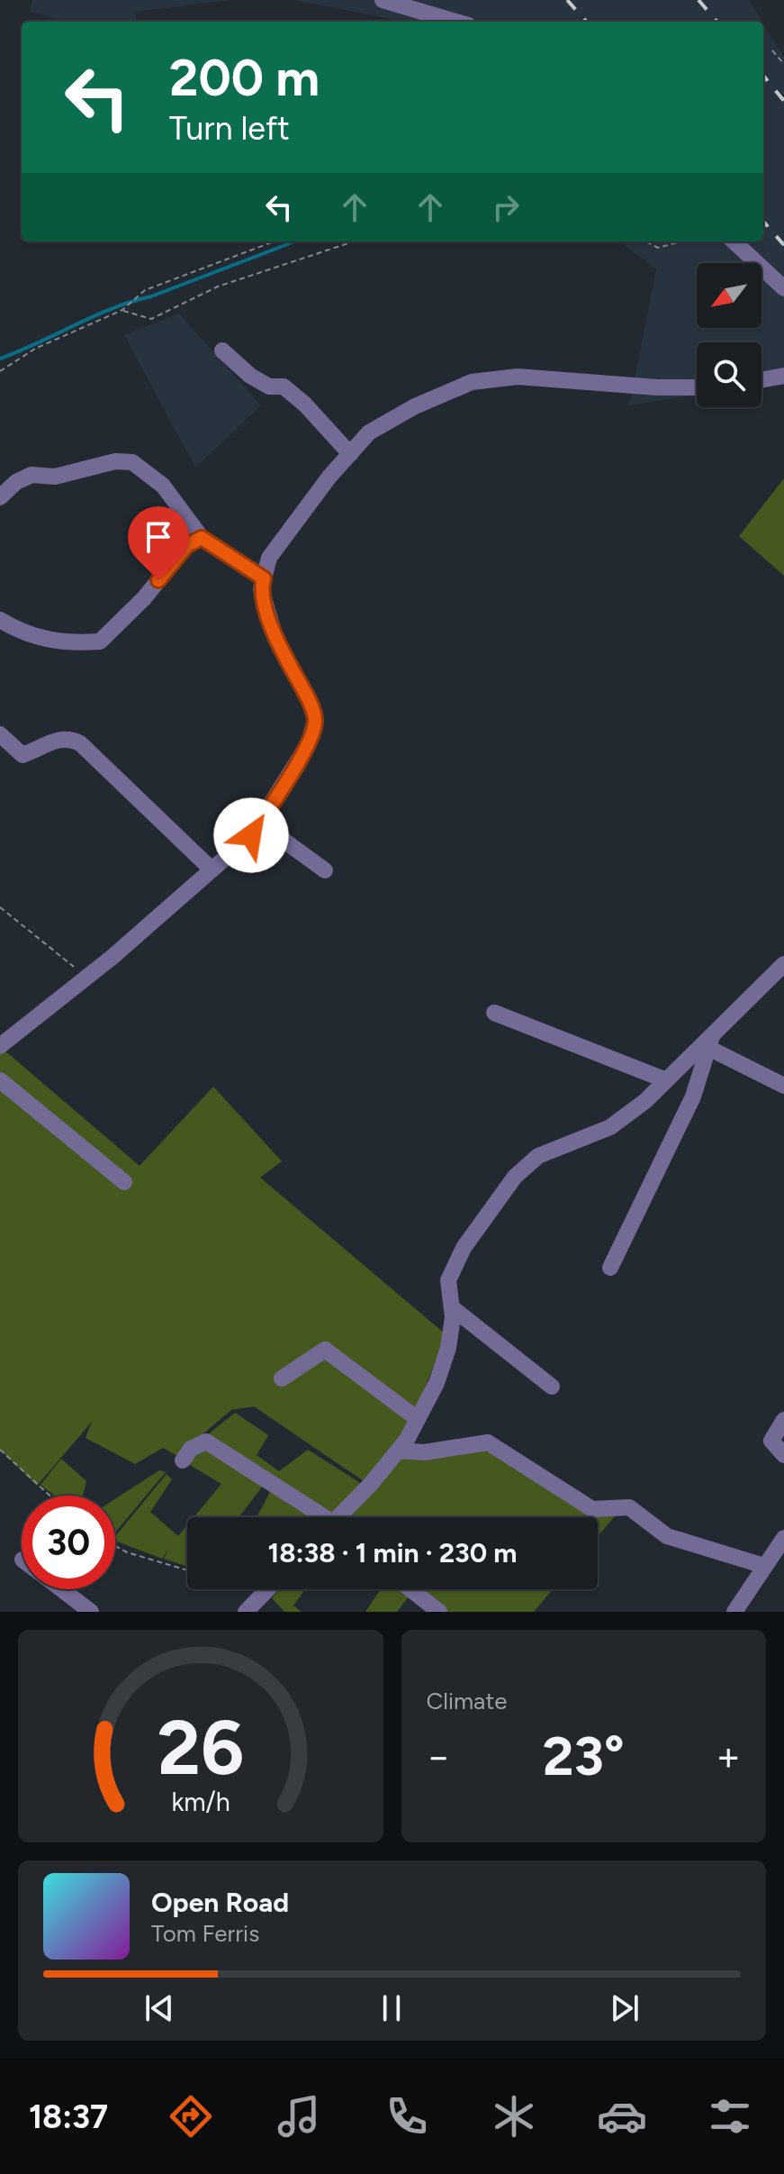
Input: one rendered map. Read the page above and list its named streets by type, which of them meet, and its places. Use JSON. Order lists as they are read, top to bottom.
{
  "north": "bottom left",
  "page": {
    "turn": ["200 m", "Turn left"],
    "limit": "30",
    "trip": "18:38 · 1 min · 230 m",
    "tile": "Climate",
    "heat": ["−", "23°", "+"],
    "song": ["Open Road", "Tom Ferris"],
    "tabs": "18:37",
    "gauge": ["26", "km/h"]
  }
}
